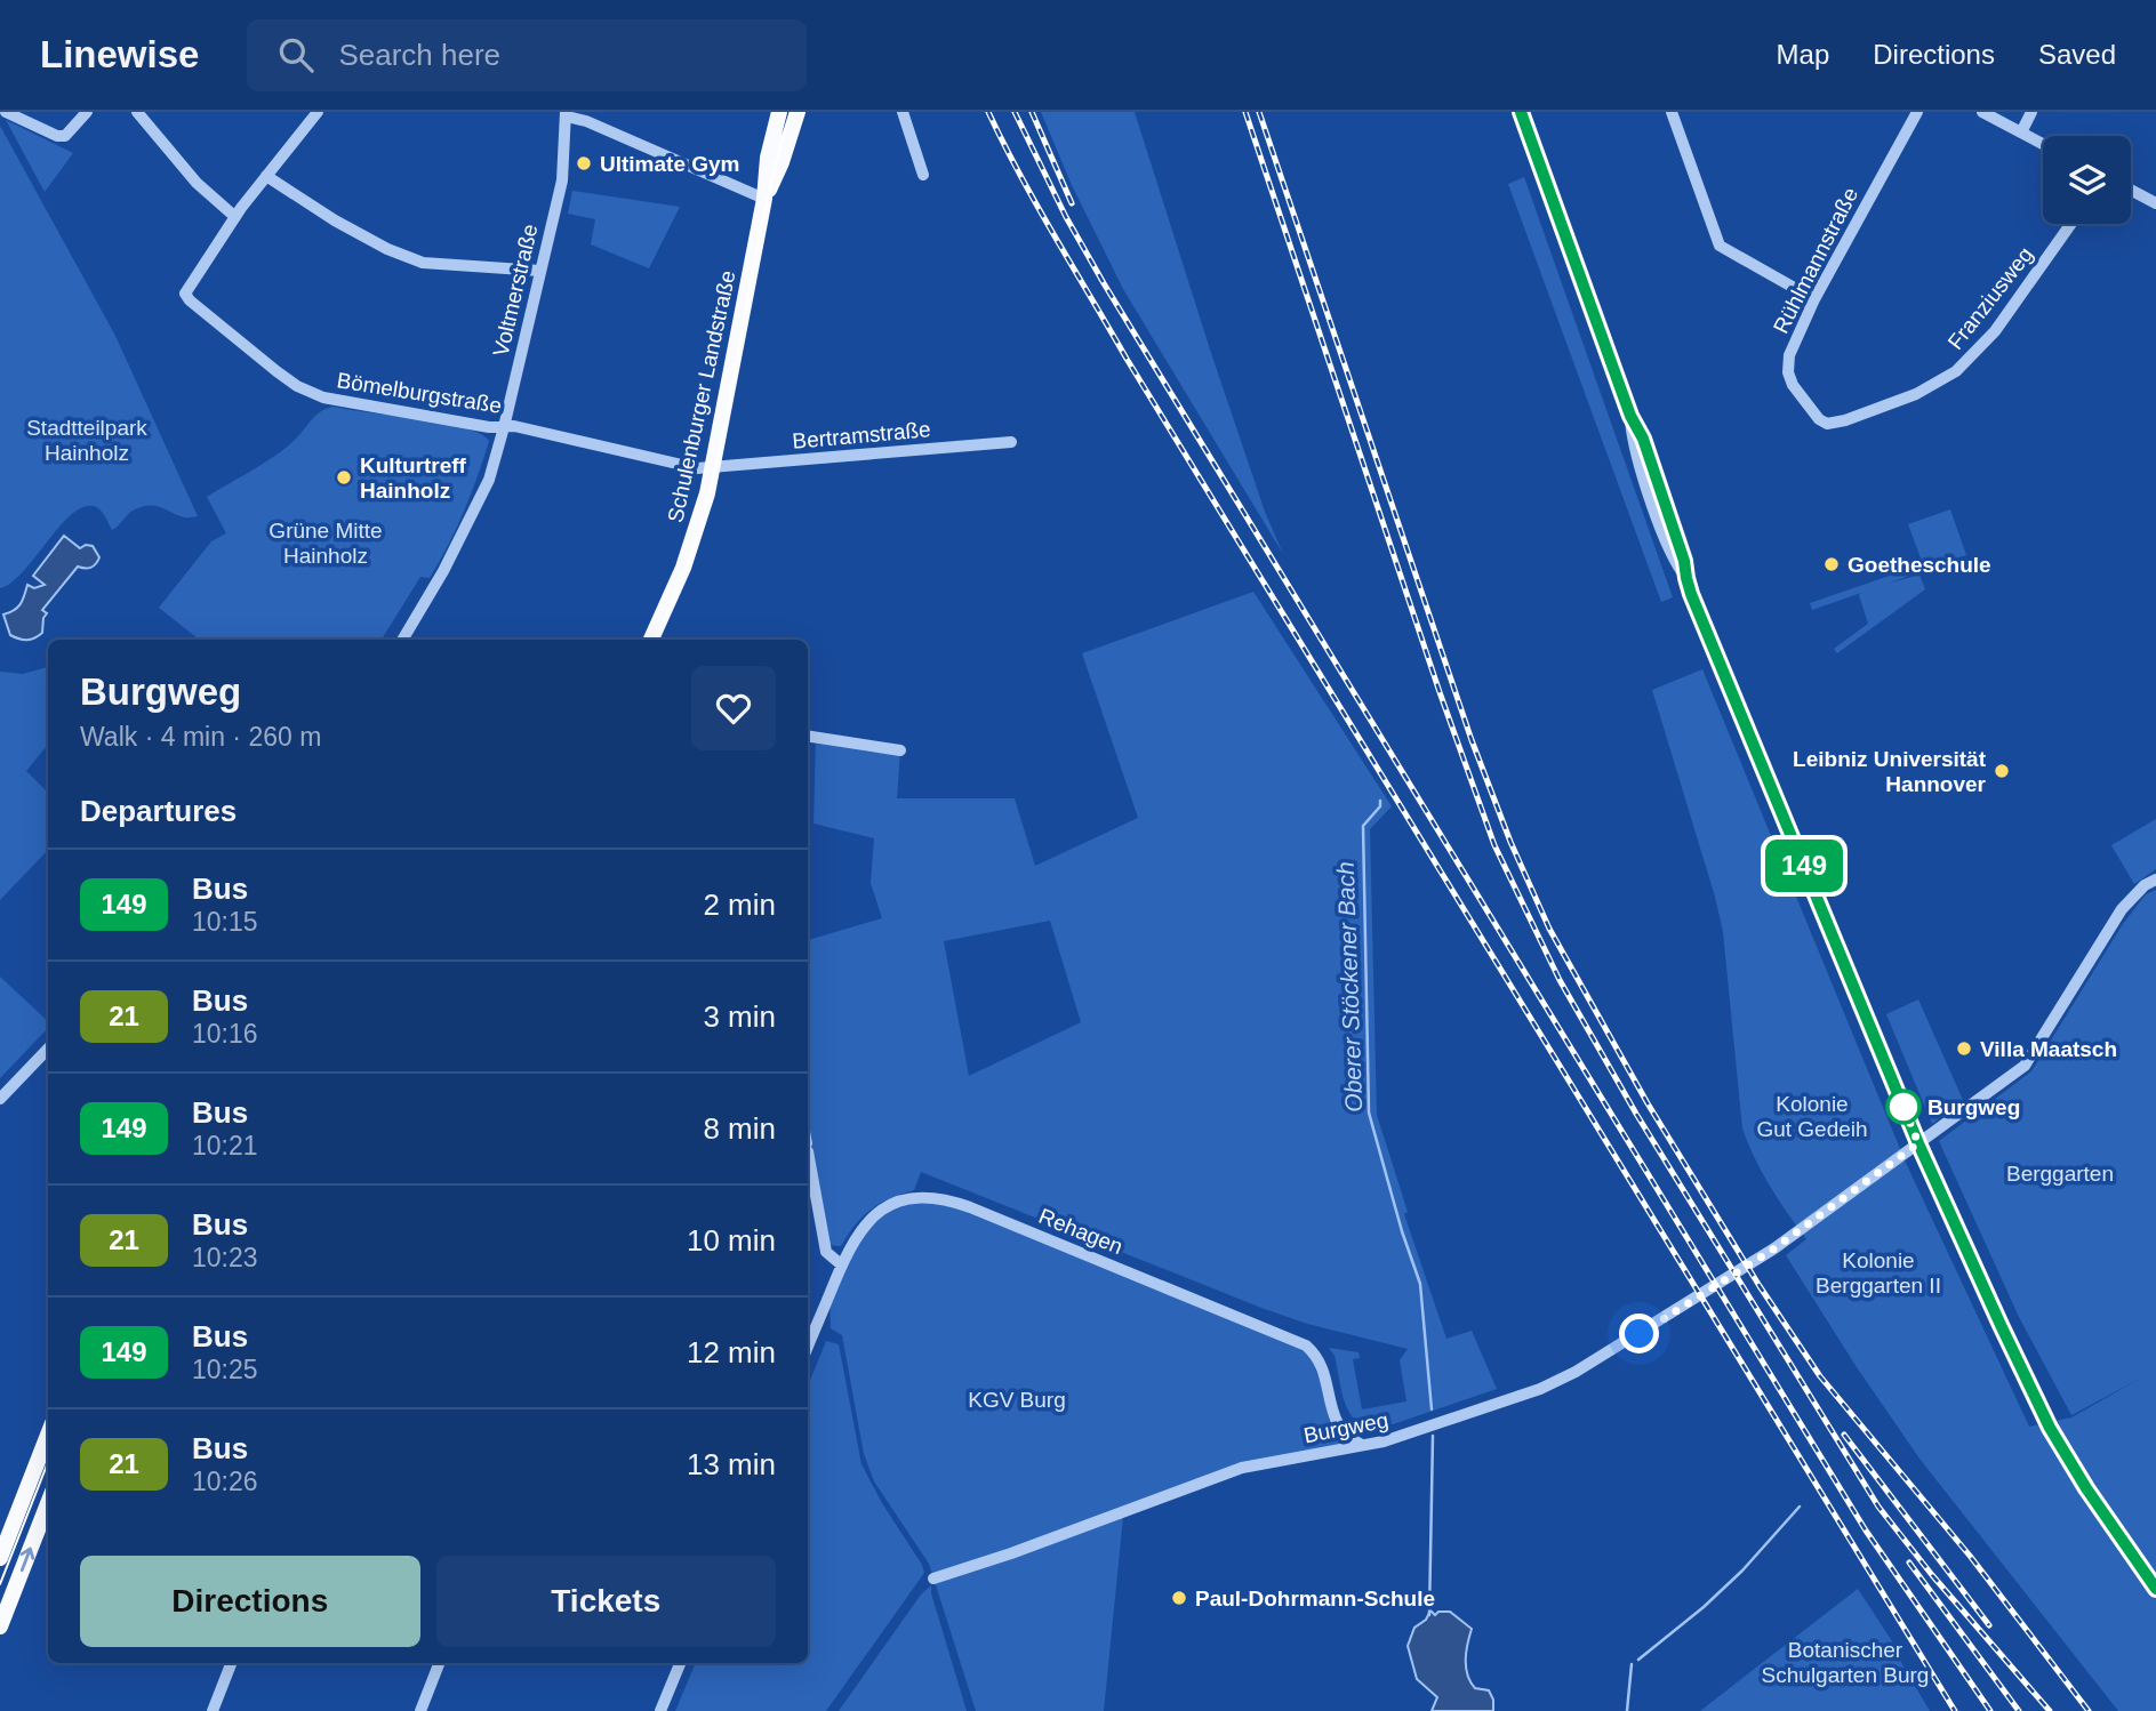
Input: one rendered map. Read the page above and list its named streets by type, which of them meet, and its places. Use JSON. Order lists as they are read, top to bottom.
{
  "streets": {
    "main road": ["Schulenburger Landstraße"],
    "street": [
      "Rühlmannstraße",
      "Voltmerstraße",
      "Franziusweg",
      "Bömelburgstraße",
      "Bertramstraße",
      "Rehagen",
      "Burgweg"
    ]
  },
  "crossings": [
    ["Rühlmannstraße", "Franziusweg"],
    ["Voltmerstraße", "Bömelburgstraße"],
    ["Bömelburgstraße", "Schulenburger Landstraße"],
    ["Bömelburgstraße", "Bertramstraße"],
    ["Schulenburger Landstraße", "Bertramstraße"],
    ["Rehagen", "Burgweg"]
  ],
  "water": ["Oberer Stöckener Bach"],
  "parks": [
    "Stadtteilpark Hainholz",
    "Grüne Mitte Hainholz",
    "Kolonie Gut Gedeih",
    "Berggarten",
    "Kolonie Berggarten II",
    "KGV Burg",
    "Botanischer Schulgarten Burg"
  ],
  "places": [
    "Ultimate Gym",
    "Kulturtreff Hainholz",
    "Goetheschule",
    "Leibniz Universität Hannover",
    "Villa Maatsch",
    "Burgweg",
    "Paul-Dohrmann-Schule"
  ],
  "lines": ["bus line 149"],
  "page": {
    "header": "Linewise",
    "search": "Search here",
    "nav": ["Map", "Directions", "Saved"],
    "on_map": "149",
    "heading": [
      ["Burgweg", "Walk · 4 min · 260 m"],
      "Departures"
    ],
    "list": [
      {
        "mark": "149",
        "name": "Bus",
        "note": "10:15",
        "value": "2 min"
      },
      {
        "mark": "21",
        "name": "Bus",
        "note": "10:16",
        "value": "3 min"
      },
      {
        "mark": "149",
        "name": "Bus",
        "note": "10:21",
        "value": "8 min"
      },
      {
        "mark": "21",
        "name": "Bus",
        "note": "10:23",
        "value": "10 min"
      },
      {
        "mark": "149",
        "name": "Bus",
        "note": "10:25",
        "value": "12 min"
      },
      {
        "mark": "21",
        "name": "Bus",
        "note": "10:26",
        "value": "13 min"
      }
    ],
    "buttons": ["Directions", "Tickets"]
  }
}
